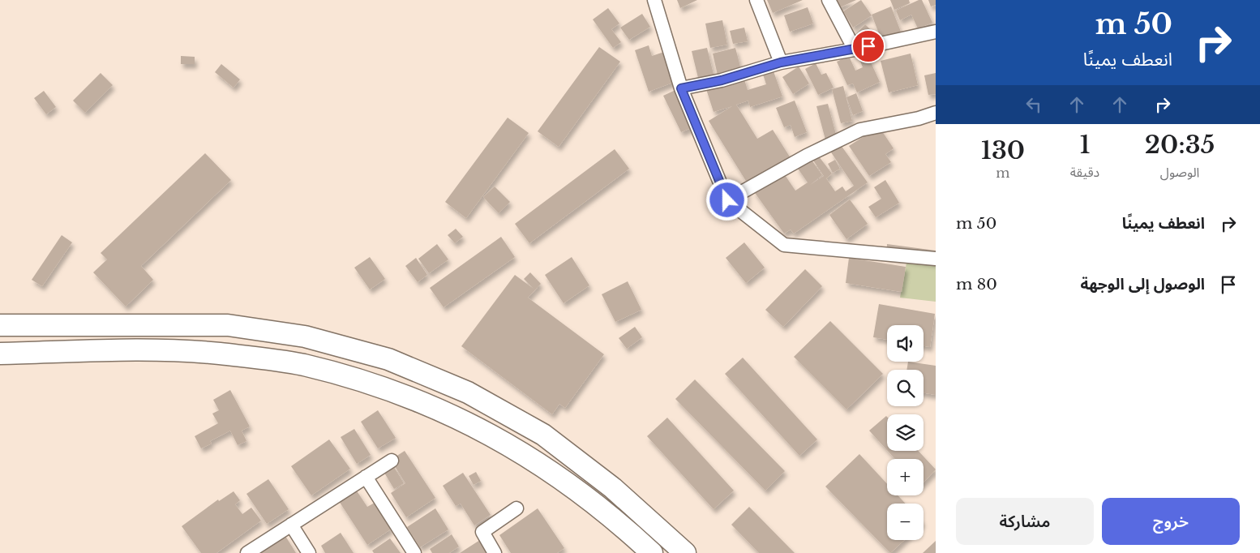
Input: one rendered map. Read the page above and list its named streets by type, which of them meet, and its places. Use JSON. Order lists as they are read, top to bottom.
{
  "page": {
    "turn": ["50 m", "انعطف يمينًا"],
    "eta": [
      "20:35",
      "الوصول",
      "1",
      "دقيقة",
      "130",
      "m"
    ],
    "list": [
      {
        "name": "انعطف يمينًا",
        "value": "50 m"
      },
      {
        "name": "الوصول إلى الوجهة",
        "value": "80 m"
      }
    ],
    "map_buttons": ["+", "−"],
    "buttons": ["خروج", "مشاركة"]
  }
}
